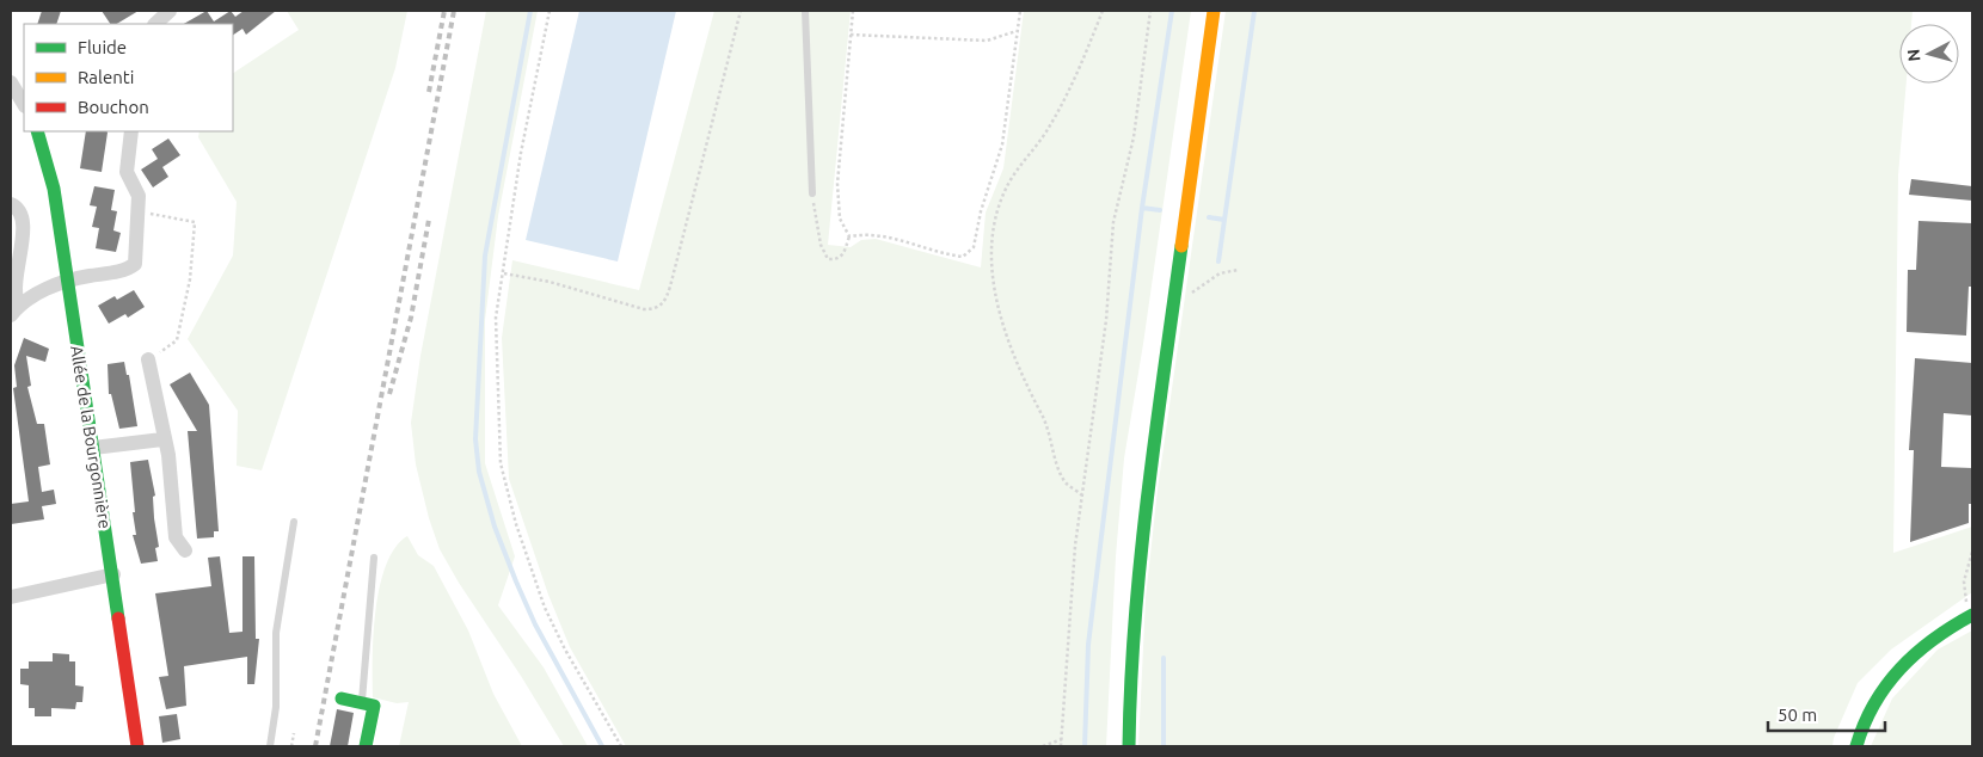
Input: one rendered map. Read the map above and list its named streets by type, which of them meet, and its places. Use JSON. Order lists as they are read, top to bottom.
{
  "streets": {
    "street": ["Allée de la Bourgonnière"]
  },
  "legend": ["Fluide", "Ralenti", "Bouchon"],
  "scale_bar": "50 m",
  "north": "left"
}
